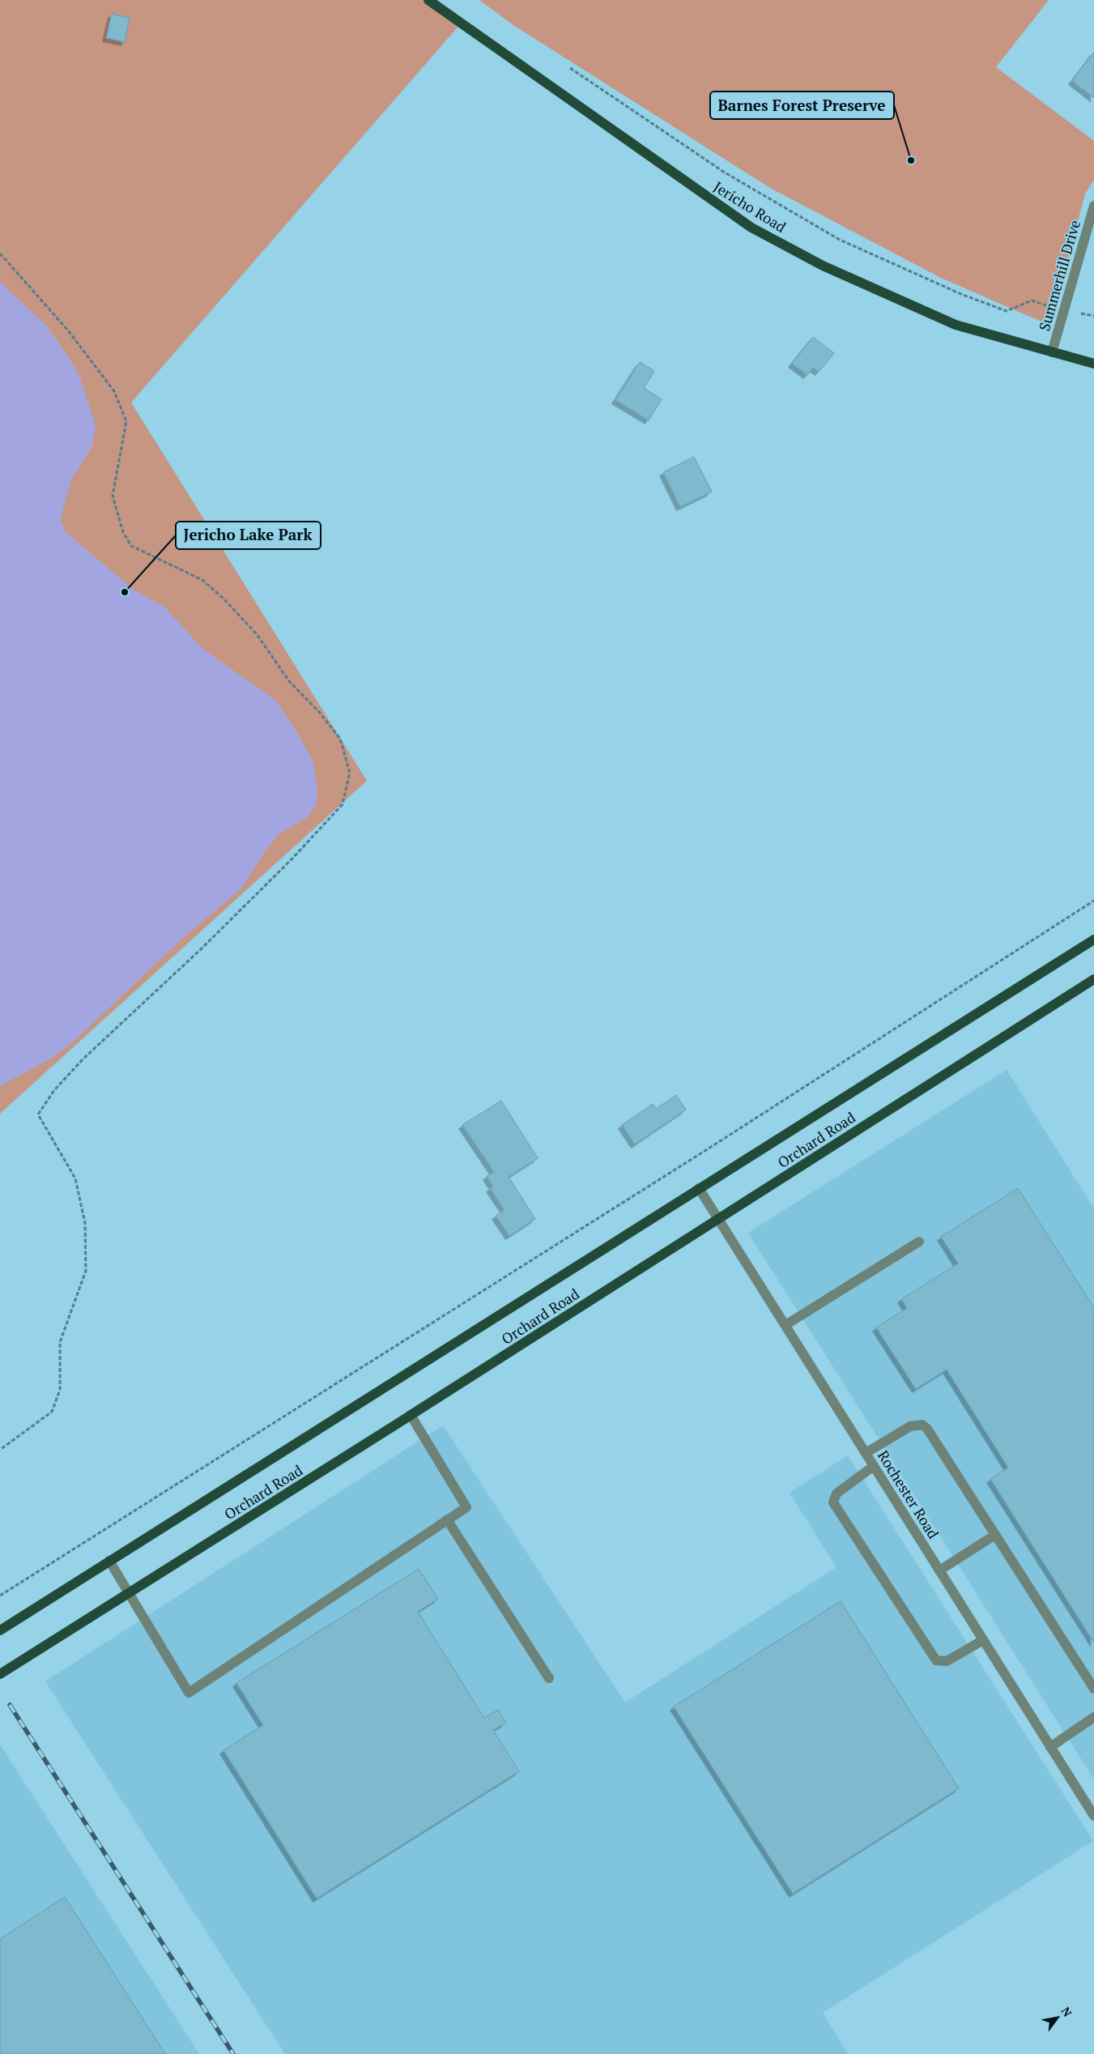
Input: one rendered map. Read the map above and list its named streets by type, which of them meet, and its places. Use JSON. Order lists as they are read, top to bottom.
{
  "streets": {
    "main road": ["Jericho Road", "Orchard Road"],
    "street": ["Summerhill Drive", "Rochester Road"]
  },
  "crossings": [
    ["Jericho Road", "Summerhill Drive"],
    ["Orchard Road", "Rochester Road"]
  ],
  "places": ["Barnes Forest Preserve", "Jericho Lake Park"],
  "north": "top right"
}
